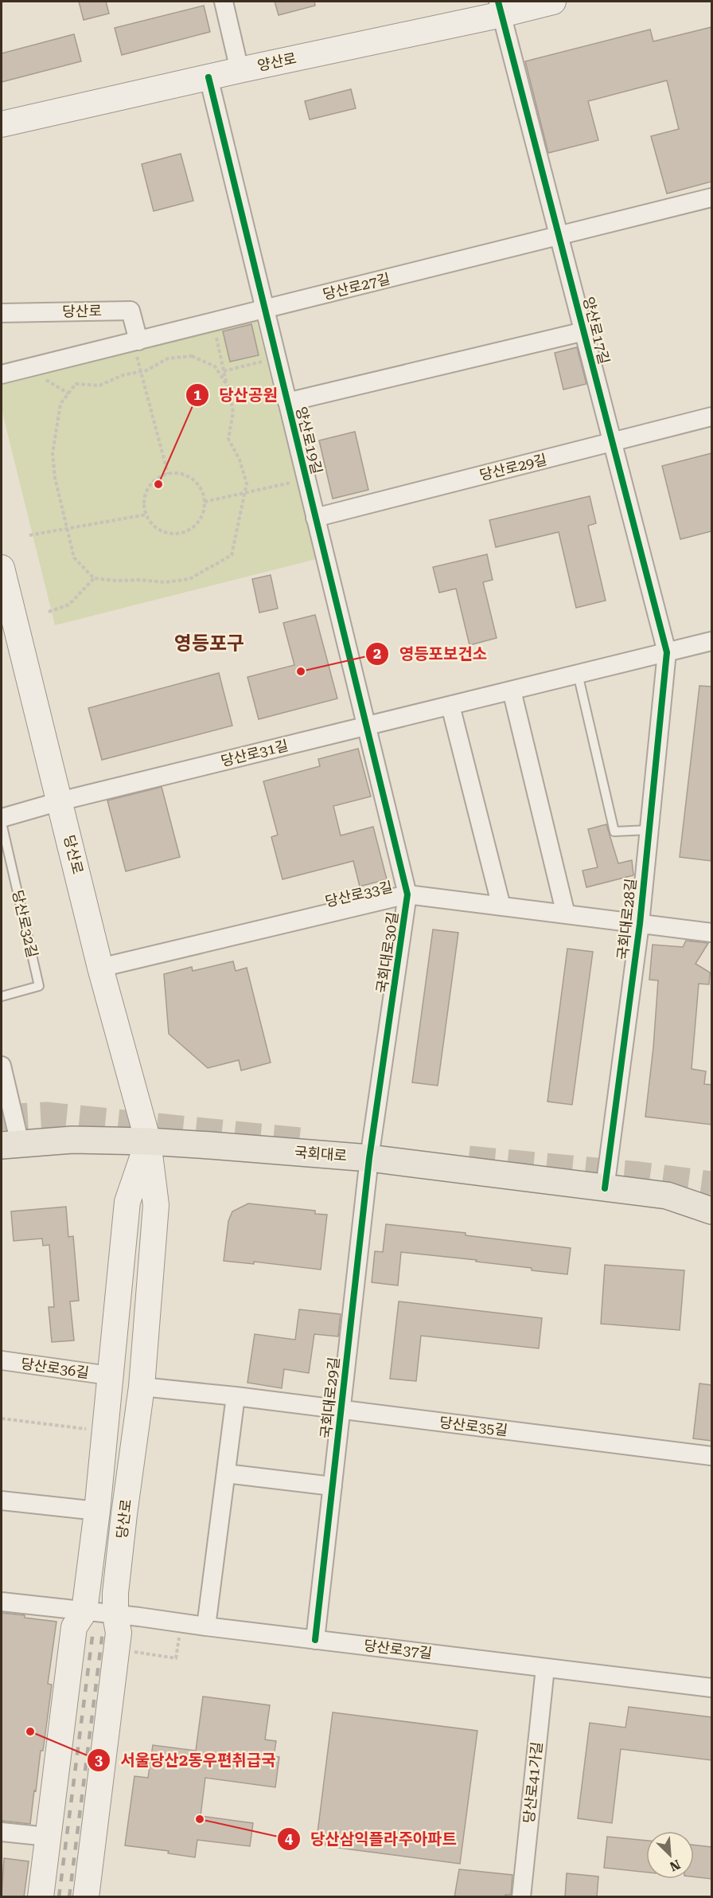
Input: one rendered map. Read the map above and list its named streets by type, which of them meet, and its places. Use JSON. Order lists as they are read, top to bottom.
{
  "streets": {
    "main road": ["양산로", "당산로", "국회대로"],
    "street": [
      "당산로27길",
      "양산로17길",
      "양산로19길",
      "당산로29길",
      "당산로31길",
      "당산로33길",
      "국회대로28길",
      "국회대로30길",
      "당산로36길",
      "국회대로29길",
      "당산로35길",
      "당산로37길",
      "당산로41가길"
    ],
    "lane": ["당산로32길"]
  },
  "crossings": [
    ["양산로", "양산로17길"],
    ["양산로", "양산로19길"],
    ["당산로27길", "당산로"],
    ["당산로27길", "양산로17길"],
    ["당산로27길", "양산로19길"],
    ["당산로", "당산로31길"],
    ["당산로", "당산로33길"],
    ["당산로", "국회대로"],
    ["당산로", "당산로36길"],
    ["당산로", "당산로35길"],
    ["당산로", "당산로37길"],
    ["양산로17길", "양산로19길"],
    ["양산로17길", "당산로29길"],
    ["양산로17길", "당산로31길"],
    ["양산로17길", "국회대로28길"],
    ["양산로19길", "당산로29길"],
    ["양산로19길", "당산로31길"],
    ["양산로19길", "국회대로30길"],
    ["당산로31길", "국회대로28길"],
    ["당산로31길", "국회대로30길"],
    ["당산로33길", "국회대로28길"],
    ["당산로33길", "국회대로30길"],
    ["국회대로28길", "국회대로"],
    ["국회대로30길", "국회대로"],
    ["국회대로30길", "국회대로29길"],
    ["국회대로", "국회대로29길"],
    ["국회대로29길", "당산로35길"],
    ["국회대로29길", "당산로37길"],
    ["당산로37길", "당산로41가길"]
  ],
  "districts": ["영등포구"],
  "places": [
    "당산공원",
    "영등포보건소",
    "서울당산2동우편취급국",
    "당산삼익플라주아파트"
  ],
  "north": "bottom right"
}
